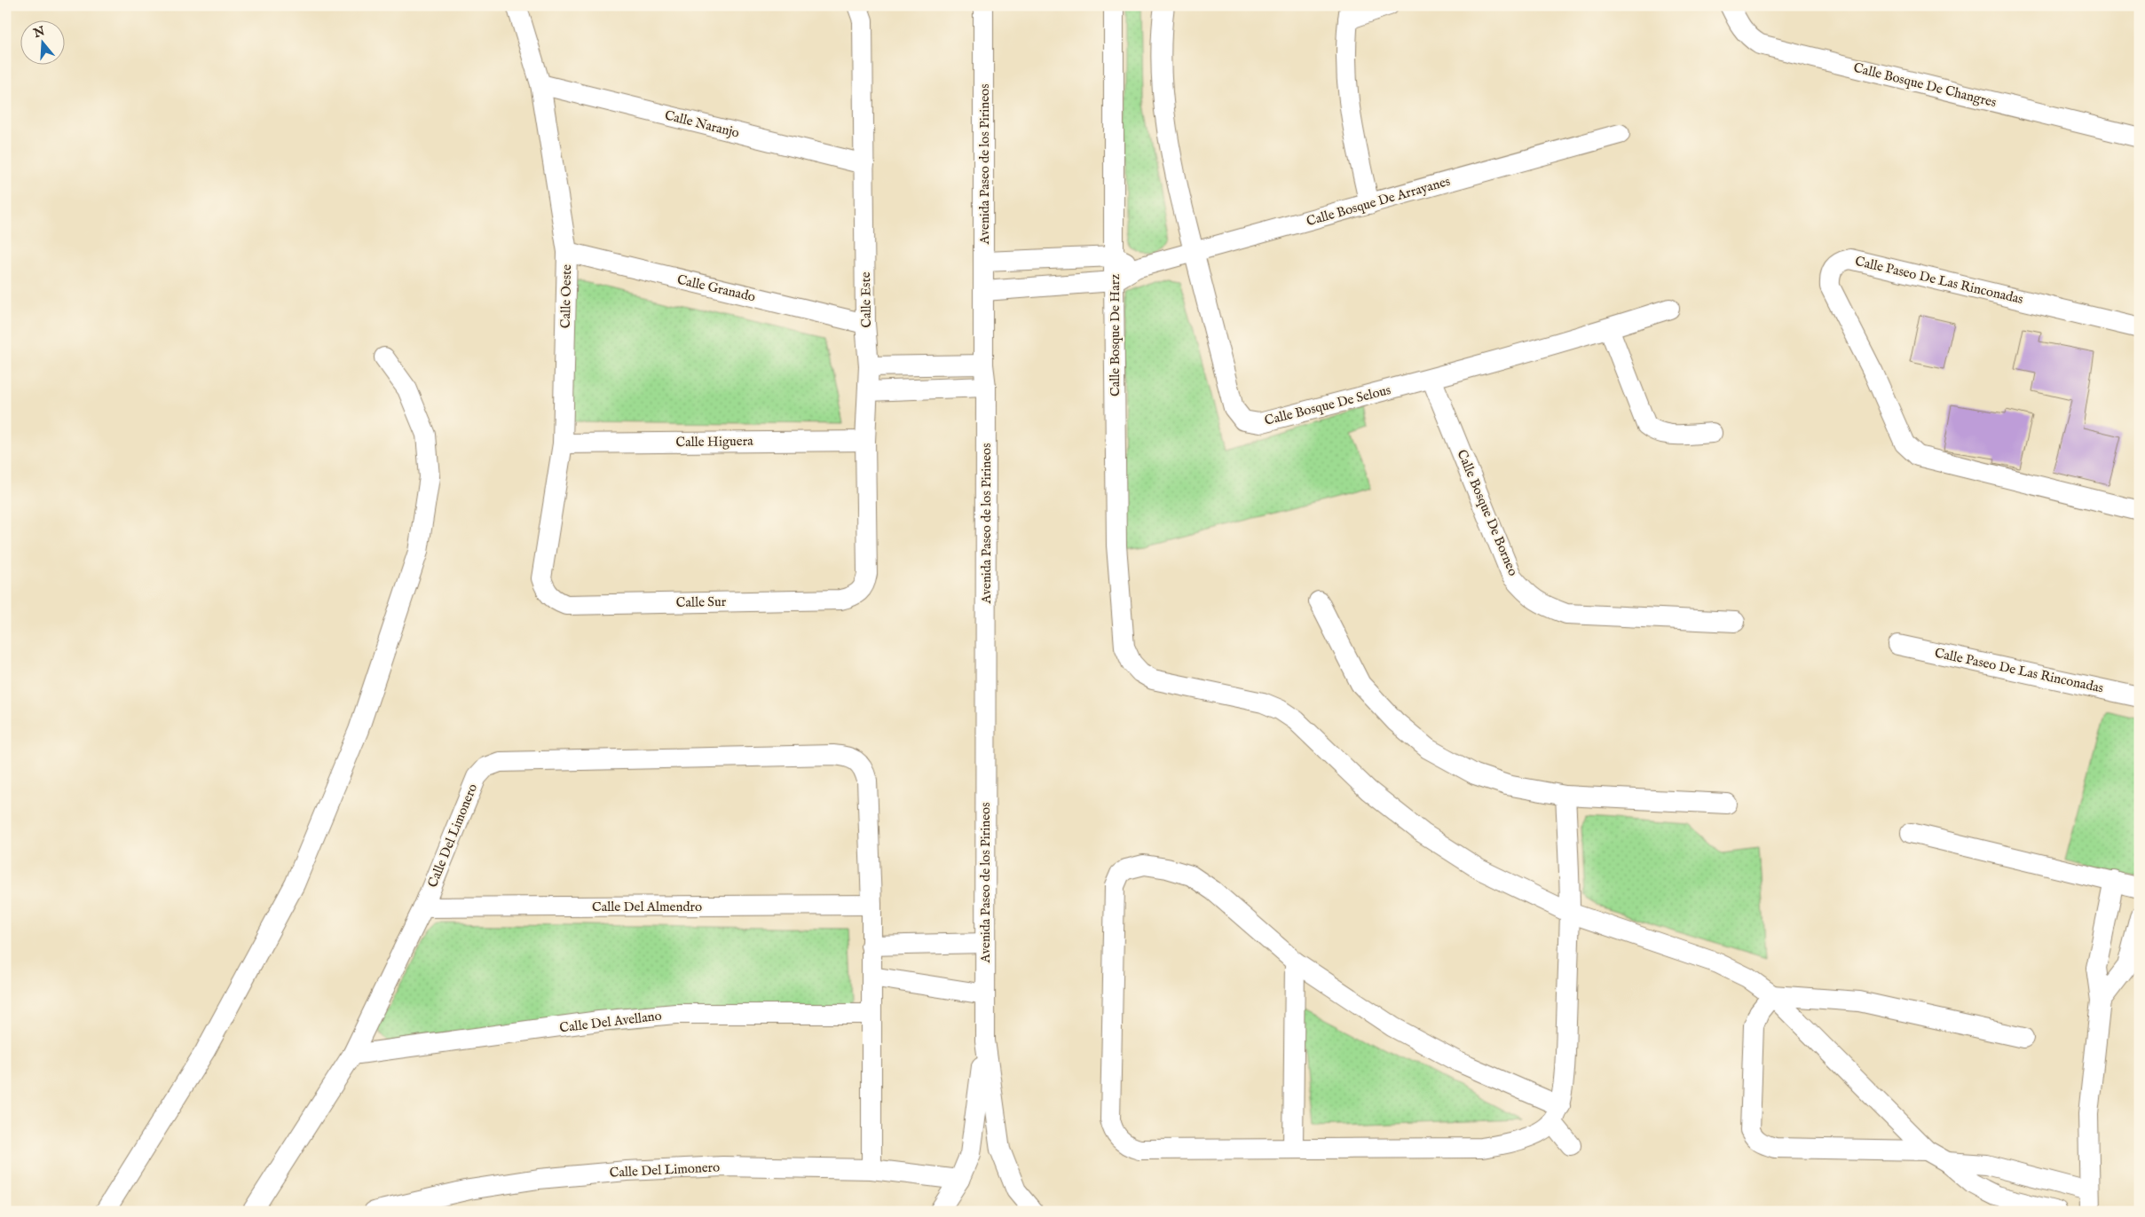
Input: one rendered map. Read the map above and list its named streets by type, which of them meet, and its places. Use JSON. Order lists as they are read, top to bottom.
{
  "streets": {
    "street": [
      "Calle Bosque De Changres",
      "Calle Naranjo",
      "Avenida Paseo de los Pirineos",
      "Calle Bosque De Arrayanes",
      "Calle Paseo De Las Rinconadas",
      "Calle Granado",
      "Calle Oeste",
      "Calle Este",
      "Calle Bosque De Harz",
      "Calle Bosque De Selous",
      "Calle Higuera",
      "Calle Bosque De Borneo",
      "Calle Sur",
      "Calle Del Limonero",
      "Calle Del Almendro",
      "Calle Del Avellano"
    ]
  },
  "crossings": [
    ["Calle Naranjo", "Calle Oeste"],
    ["Calle Naranjo", "Calle Este"],
    ["Avenida Paseo de los Pirineos", "Calle Bosque De Arrayanes"],
    ["Calle Bosque De Arrayanes", "Calle Bosque De Harz"],
    ["Calle Bosque De Arrayanes", "Calle Bosque De Selous"],
    ["Calle Granado", "Calle Oeste"],
    ["Calle Granado", "Calle Este"],
    ["Calle Oeste", "Calle Higuera"],
    ["Calle Oeste", "Calle Sur"],
    ["Calle Este", "Calle Higuera"],
    ["Calle Este", "Calle Sur"],
    ["Calle Bosque De Selous", "Calle Bosque De Borneo"],
    ["Calle Del Limonero", "Calle Del Almendro"],
    ["Calle Del Limonero", "Calle Del Avellano"]
  ],
  "north": "top"
}
